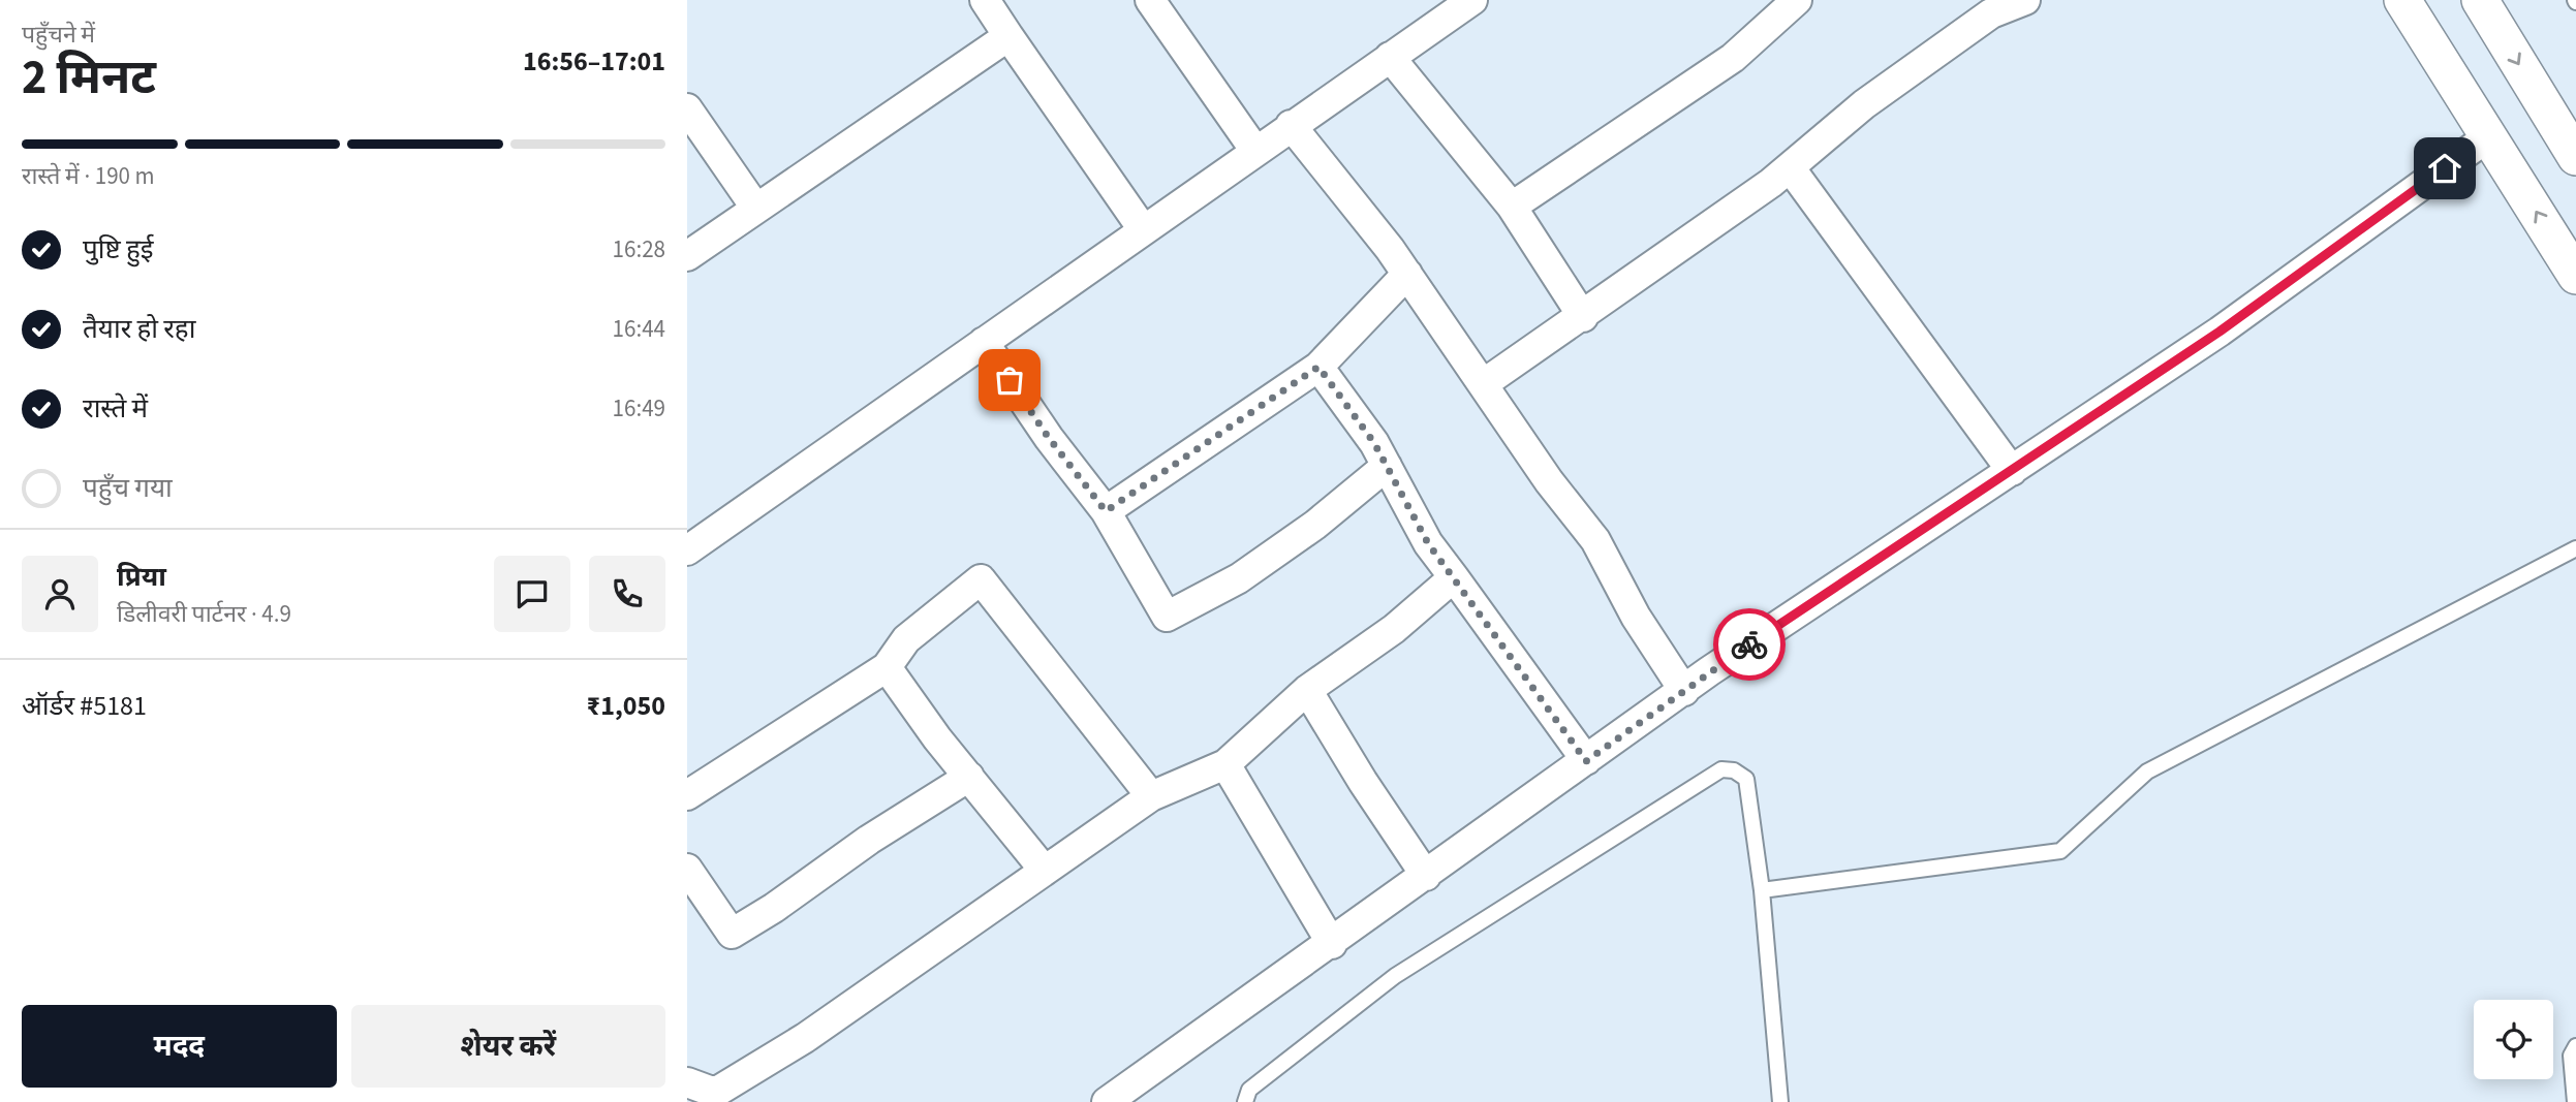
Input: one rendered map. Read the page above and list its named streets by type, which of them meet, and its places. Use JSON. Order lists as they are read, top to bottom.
{
  "page": {
    "heading": ["2 मिनट", "पहुँचने में", "16:56–17:01"],
    "panel": [
      "प्रिया",
      "डिलीवरी पार्टनर · 4.9",
      "ऑर्डर #5181",
      "₹1,050"
    ],
    "bar": "रास्ते में · 190 m",
    "list": [
      ["पुष्टि हुई", "16:28"],
      ["तैयार हो रहा", "16:44"],
      ["रास्ते में", "16:49"],
      "पहुँच गया"
    ],
    "buttons": ["मदद", "शेयर करें"]
  }
}
